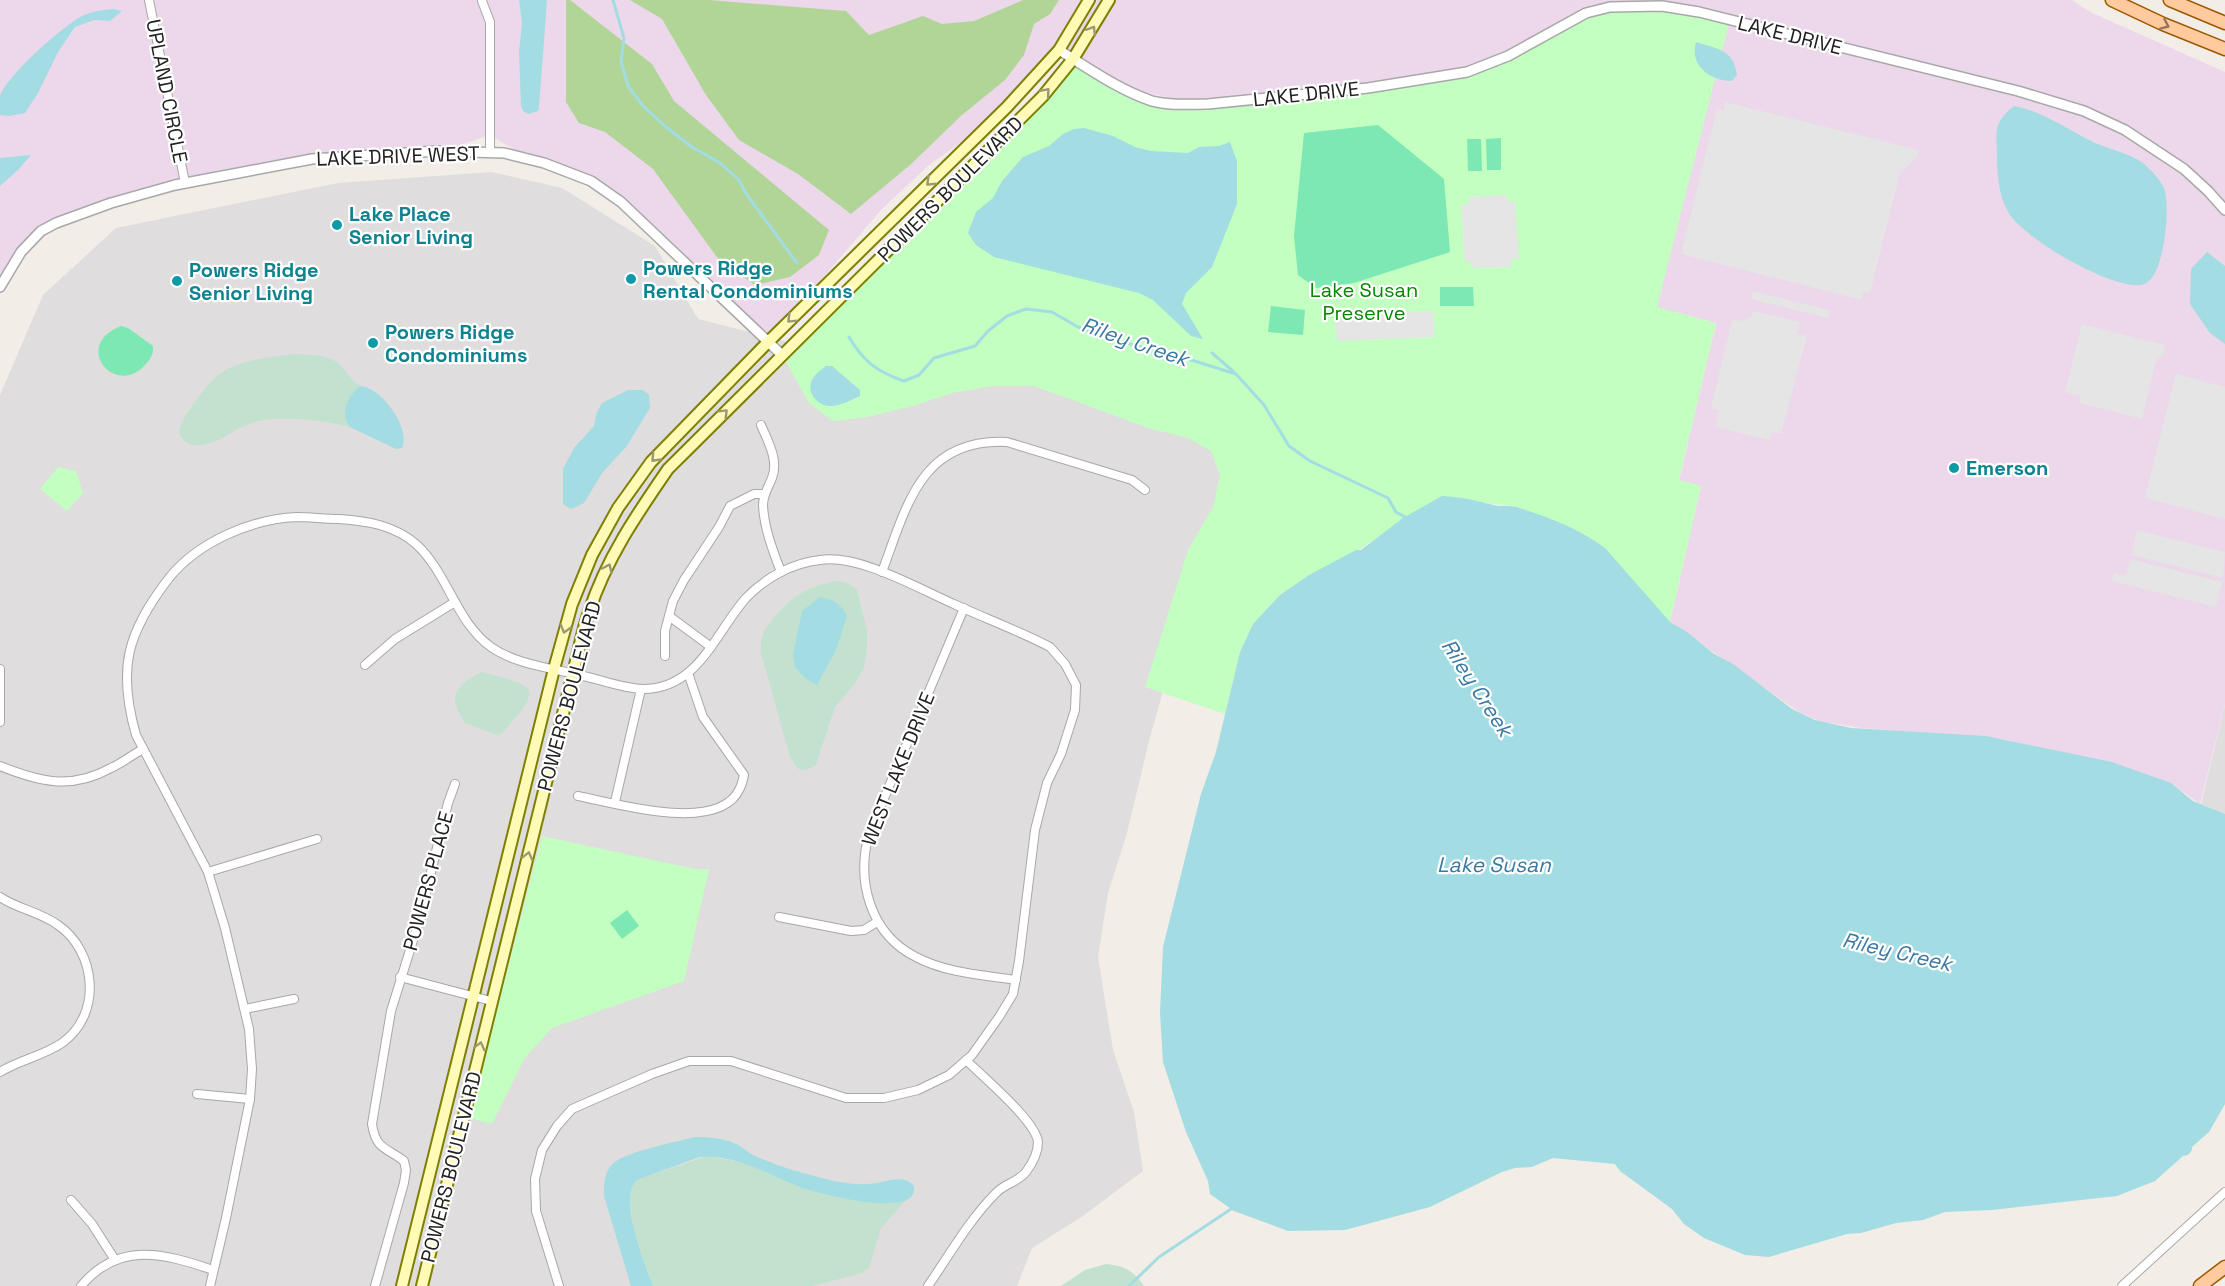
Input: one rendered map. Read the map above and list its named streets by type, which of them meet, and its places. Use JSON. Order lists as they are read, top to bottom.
{
  "streets": {
    "main road": ["POWERS BOULEVARD"],
    "street": [
      "LAKE DRIVE",
      "UPLAND CIRCLE",
      "LAKE DRIVE WEST",
      "WEST LAKE DRIVE",
      "POWERS PLACE"
    ]
  },
  "crossings": [
    ["LAKE DRIVE", "POWERS BOULEVARD"],
    ["UPLAND CIRCLE", "LAKE DRIVE WEST"],
    ["LAKE DRIVE WEST", "POWERS BOULEVARD"],
    ["POWERS BOULEVARD", "POWERS PLACE"]
  ],
  "water": ["Riley Creek", "Lake Susan"],
  "parks": ["Lake Susan Preserve"],
  "places": [
    "Lake Place Senior Living",
    "Powers Ridge Rental Condominiums",
    "Powers Ridge Senior Living",
    "Powers Ridge Condominiums",
    "Emerson"
  ]
}
